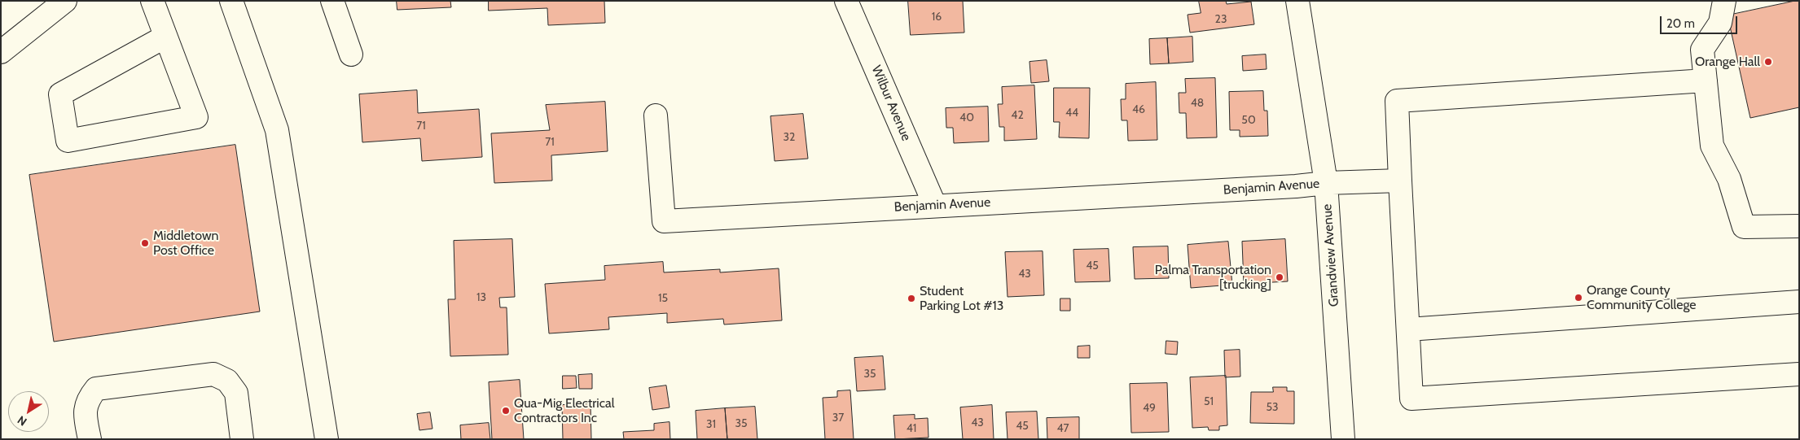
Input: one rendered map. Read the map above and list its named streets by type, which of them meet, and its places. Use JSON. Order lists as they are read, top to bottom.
{
  "streets": {
    "street": ["Wilbur Avenue", "Benjamin Avenue", "Grandview Avenue"]
  },
  "crossings": [
    ["Wilbur Avenue", "Benjamin Avenue"],
    ["Benjamin Avenue", "Grandview Avenue"]
  ],
  "places": [
    "Orange Hall",
    "Middletown Post Office",
    "Palma Transportation [trucking]",
    "Orange County Community College",
    "Student Parking Lot #13",
    "Qua-Mig Electrical Contractors Inc"
  ],
  "house_numbers": [
    "16",
    "23",
    "48",
    "46",
    "44",
    "42",
    "40",
    "50",
    "71",
    "32",
    "71",
    "45",
    "43",
    "13",
    "15",
    "35",
    "51",
    "53",
    "49",
    "37",
    "43",
    "35",
    "31",
    "45",
    "41",
    "47"
  ],
  "scale_bar": "20 m",
  "north": "bottom left"
}
